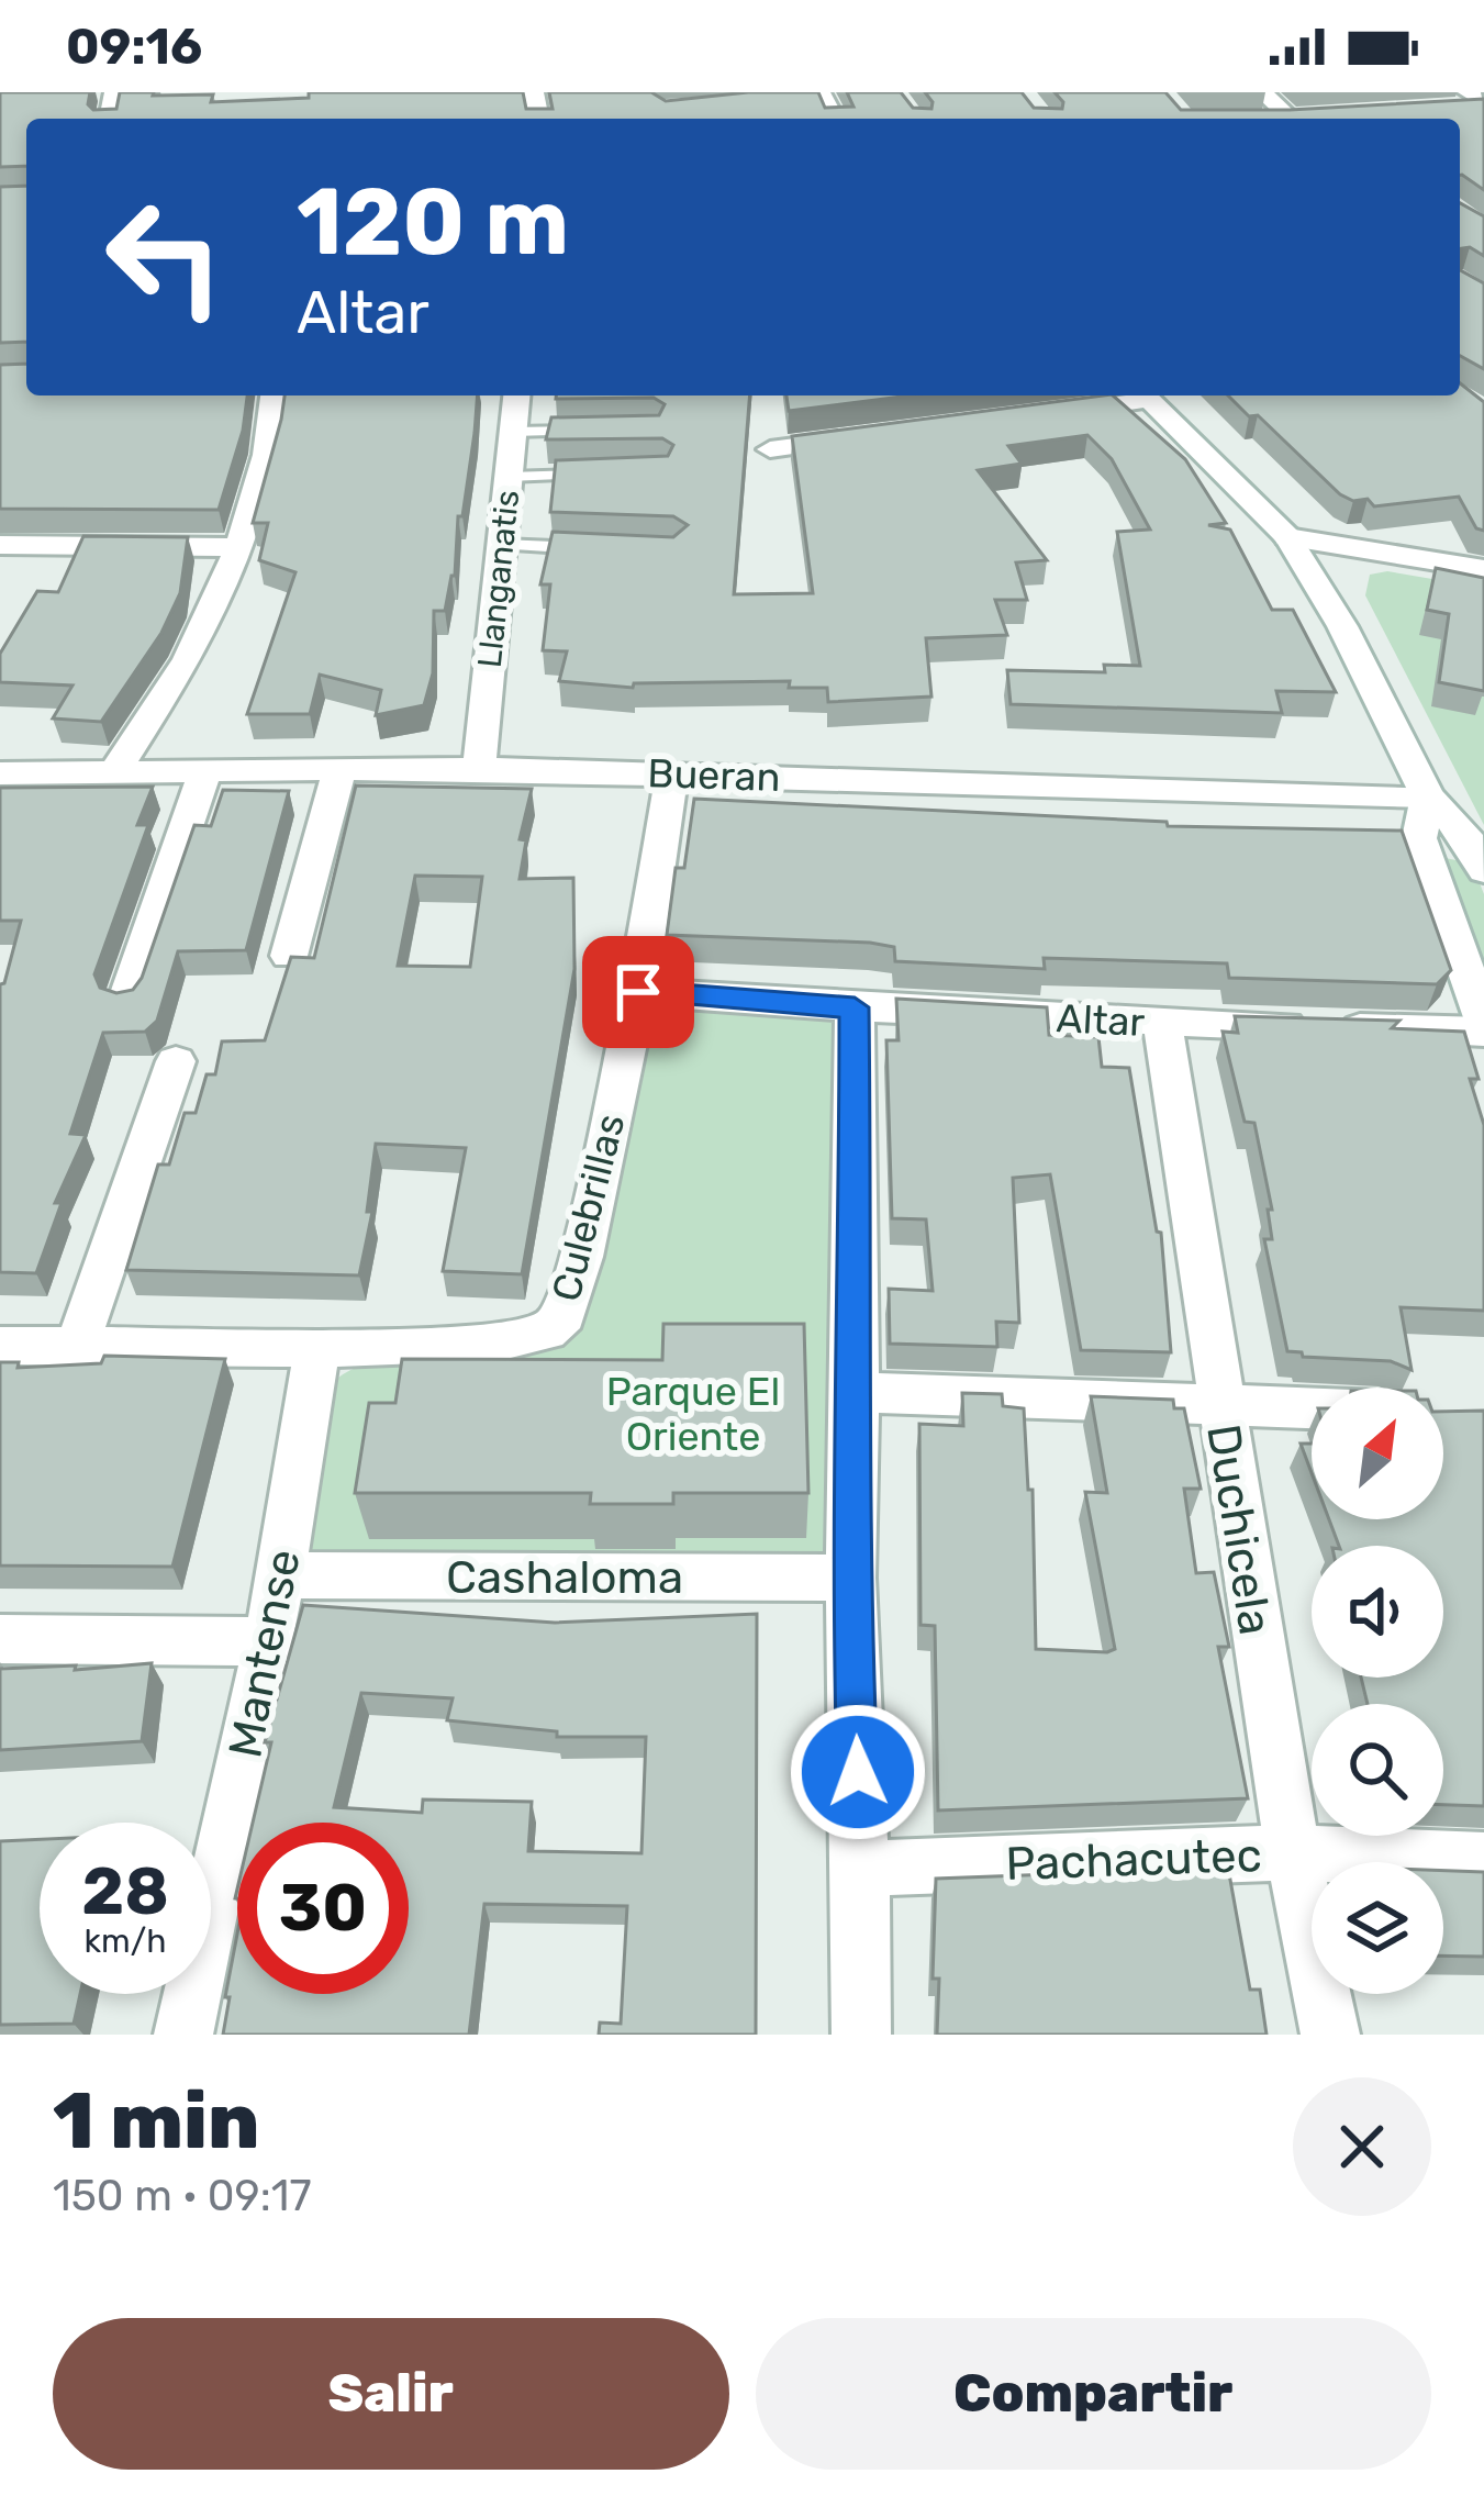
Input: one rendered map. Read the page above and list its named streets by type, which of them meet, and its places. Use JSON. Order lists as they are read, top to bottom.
{
  "streets": {
    "street": [
      "Llanganatis",
      "Bueran",
      "Altar",
      "Culebrillas",
      "Duchicela",
      "Cashaloma",
      "Mantense",
      "Pachacutec"
    ]
  },
  "crossings": [
    ["Llanganatis", "Bueran"],
    ["Bueran", "Culebrillas"],
    ["Altar", "Culebrillas"],
    ["Altar", "Duchicela"],
    ["Culebrillas", "Mantense"],
    ["Duchicela", "Pachacutec"],
    ["Cashaloma", "Mantense"]
  ],
  "parks": ["Parque El Oriente"],
  "north": "top right",
  "page": {
    "status": "09:16",
    "turn": ["120 m", "Altar"],
    "speed": "28 km/h",
    "limit": "30",
    "heading": ["1 min", "150 m · 09:17"],
    "buttons": ["Salir", "Compartir"]
  }
}
